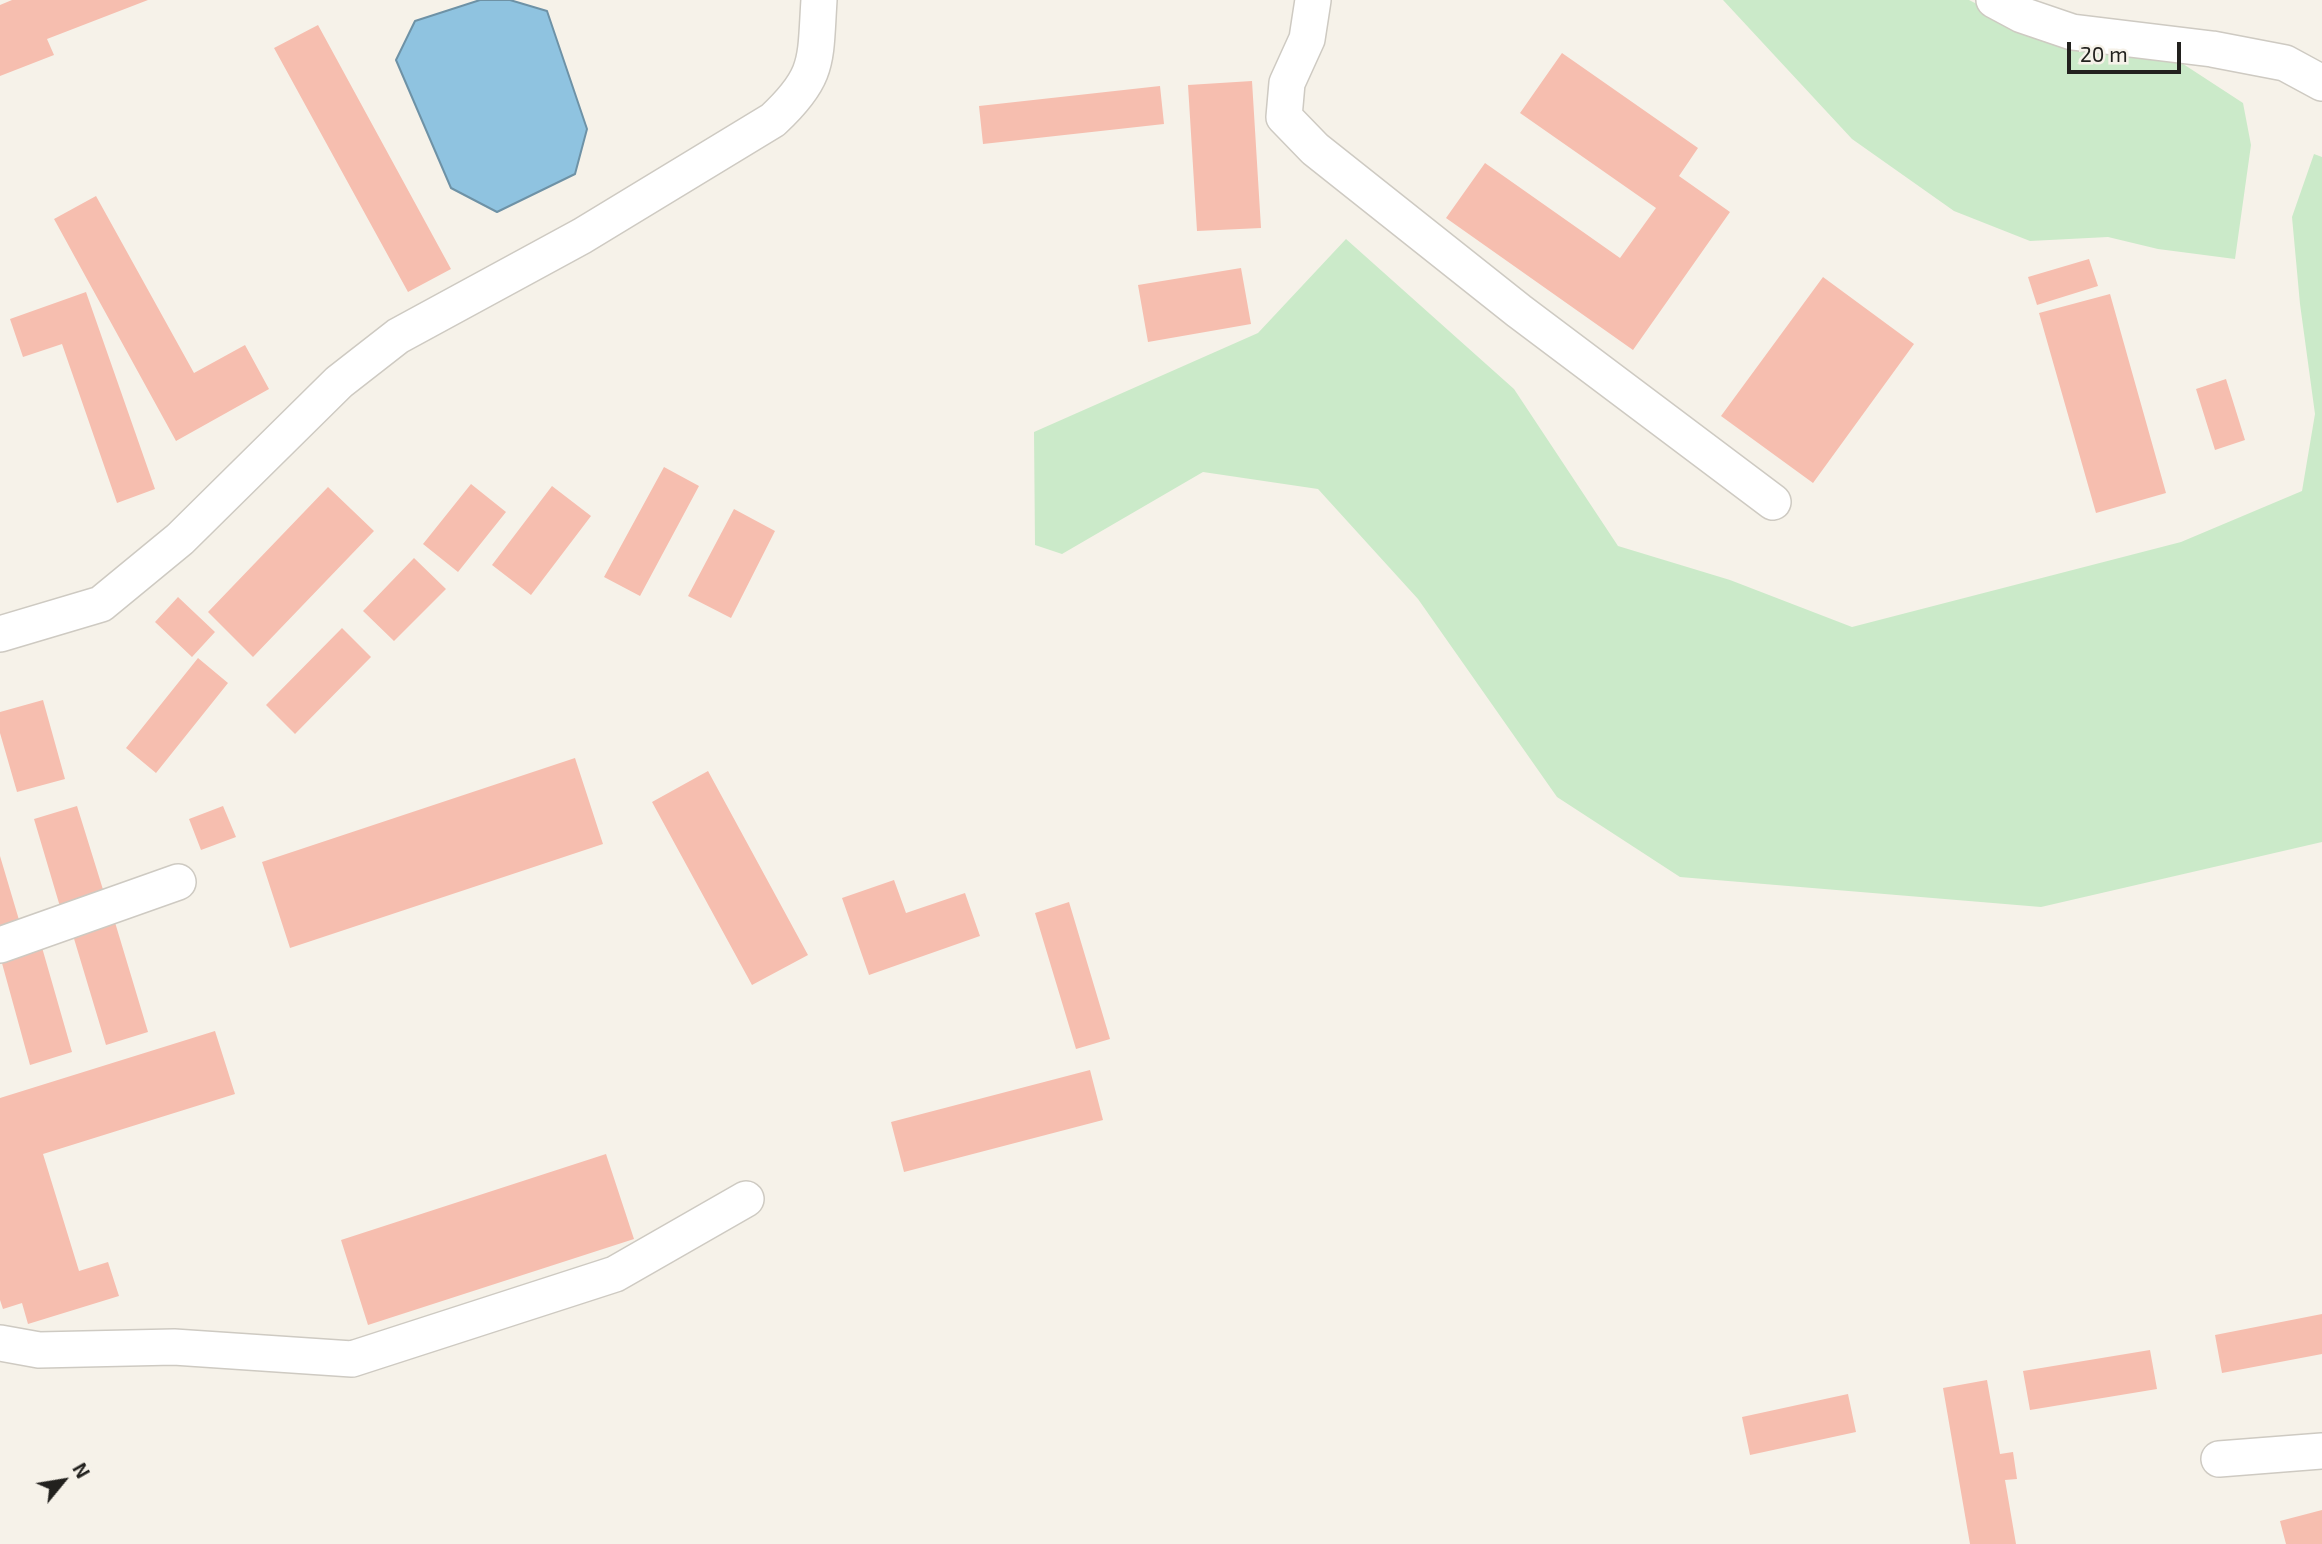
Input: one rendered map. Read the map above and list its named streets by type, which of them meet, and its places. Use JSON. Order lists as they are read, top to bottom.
{
  "scale_bar": "20 m",
  "north": "top right"
}
